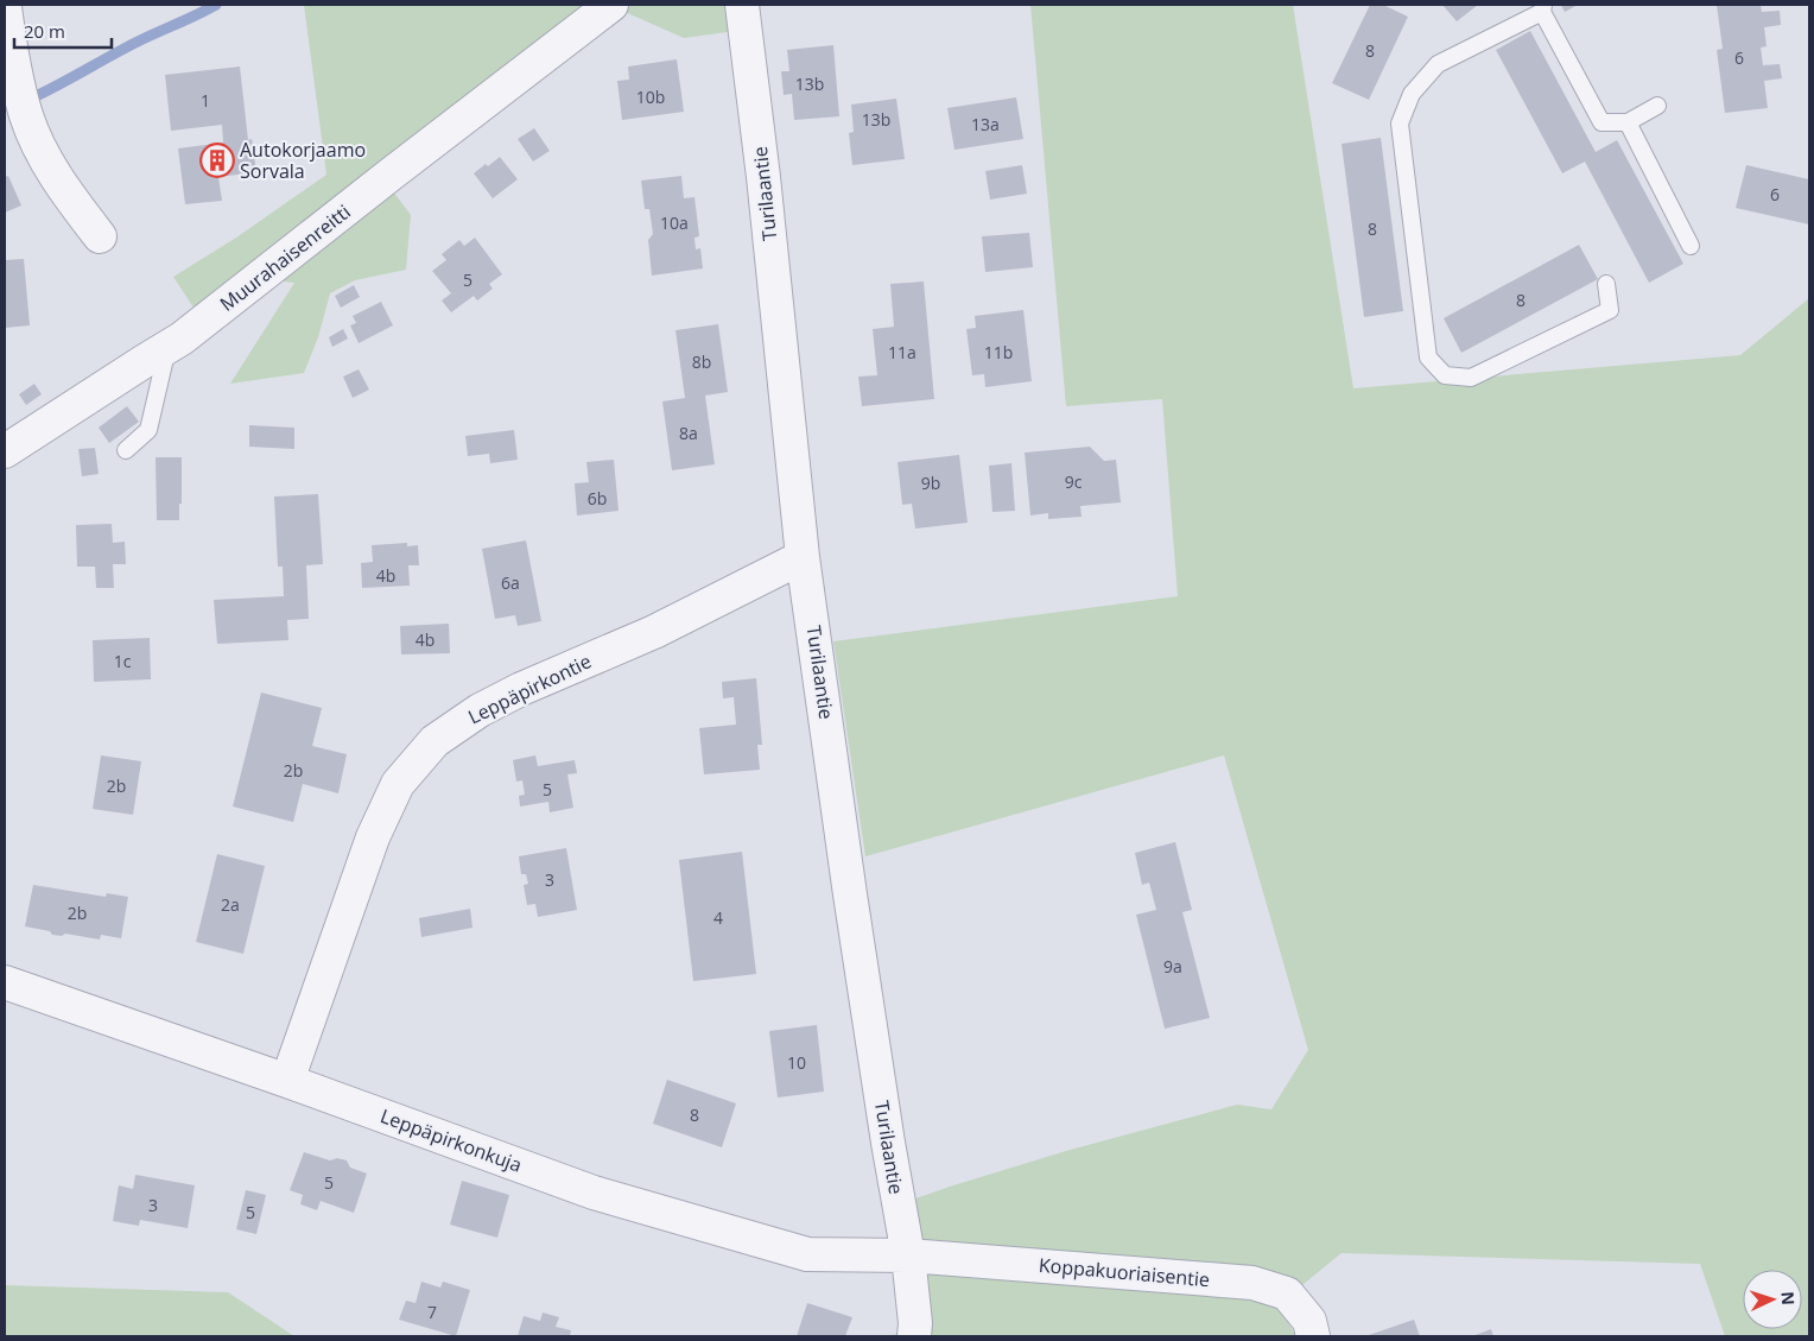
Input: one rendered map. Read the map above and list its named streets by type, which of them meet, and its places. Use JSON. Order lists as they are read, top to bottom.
{
  "streets": {
    "street": [
      "Turilaantie",
      "Muurahaisenreitti",
      "Leppäpirkontie",
      "Leppäpirkonkuja",
      "Koppakuoriaisentie"
    ]
  },
  "crossings": [
    ["Turilaantie", "Leppäpirkontie"],
    ["Turilaantie", "Leppäpirkonkuja"],
    ["Turilaantie", "Koppakuoriaisentie"],
    ["Leppäpirkontie", "Leppäpirkonkuja"],
    ["Leppäpirkonkuja", "Koppakuoriaisentie"]
  ],
  "places": {
    "building": ["Autokorjaamo Sorvala"]
  },
  "house_numbers": [
    "8",
    "6",
    "13b",
    "10b",
    "1",
    "13b",
    "13a",
    "6",
    "10a",
    "8",
    "5",
    "8",
    "11a",
    "11b",
    "8b",
    "8a",
    "9c",
    "9b",
    "6b",
    "4b",
    "6a",
    "4b",
    "1c",
    "2b",
    "2b",
    "5",
    "3",
    "2a",
    "2b",
    "4",
    "9a",
    "10",
    "8",
    "5",
    "3",
    "5",
    "7"
  ],
  "scale_bar": "20 m",
  "north": "right"
}
